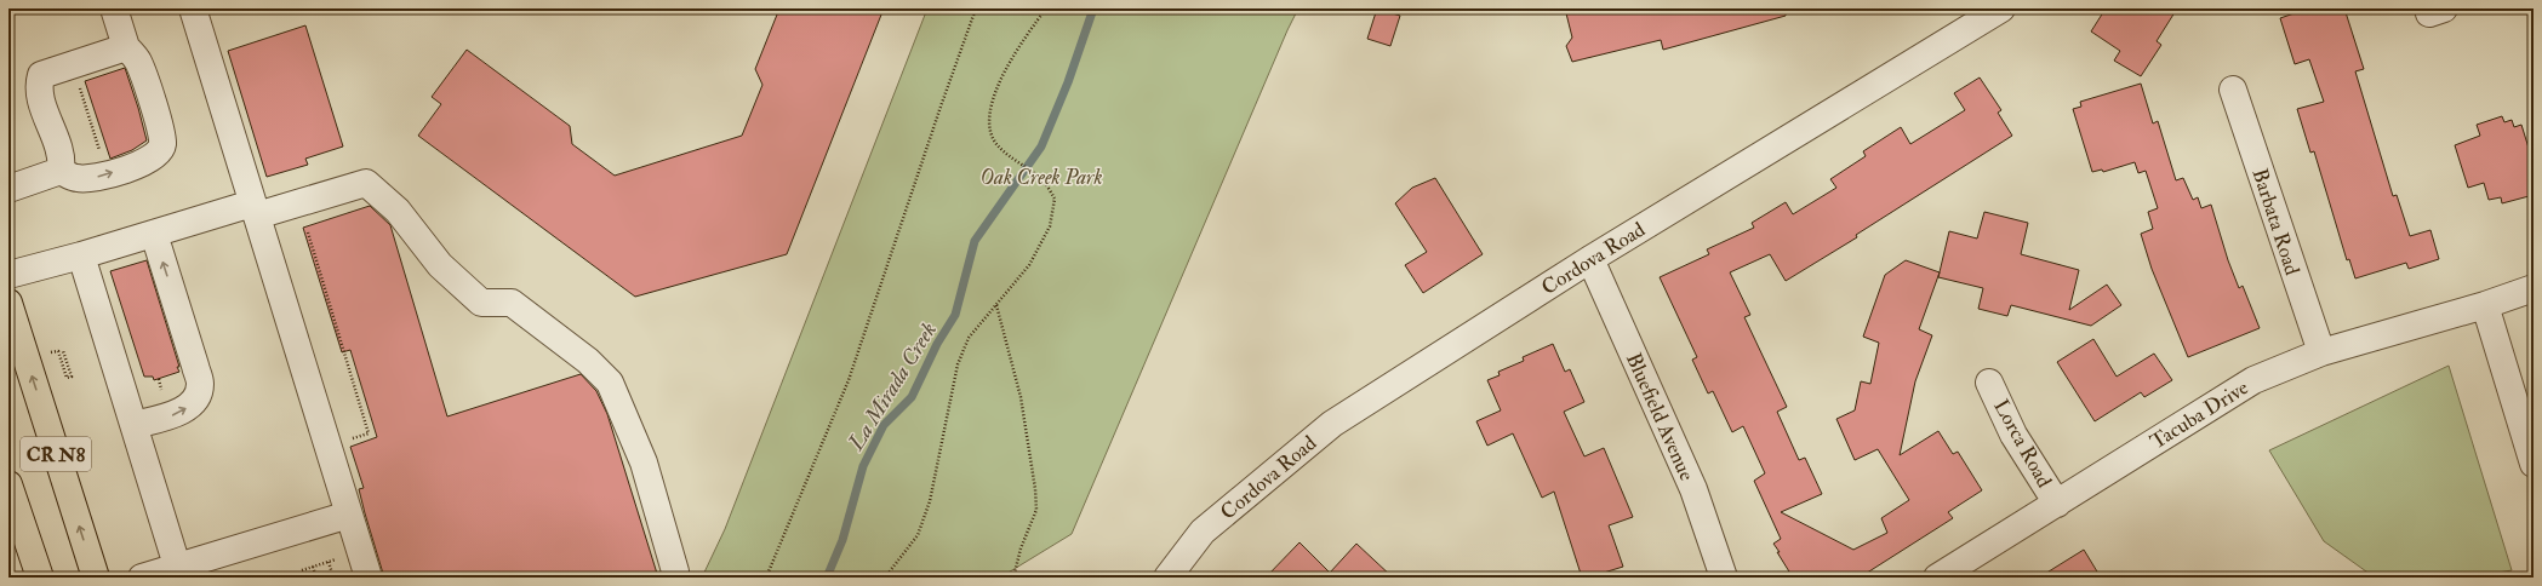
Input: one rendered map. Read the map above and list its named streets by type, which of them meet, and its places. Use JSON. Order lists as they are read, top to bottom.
{
  "streets": {
    "main road": ["CR N8"],
    "street": [
      "Barbata Road",
      "Cordova Road",
      "Tacuba Drive",
      "Bluefield Avenue",
      "Lorca Road"
    ]
  },
  "crossings": [
    ["Barbata Road", "Tacuba Drive"],
    ["Cordova Road", "Bluefield Avenue"],
    ["Tacuba Drive", "Lorca Road"]
  ],
  "water": ["La Mirada Creek"],
  "parks": ["Oak Creek Park"]
}
